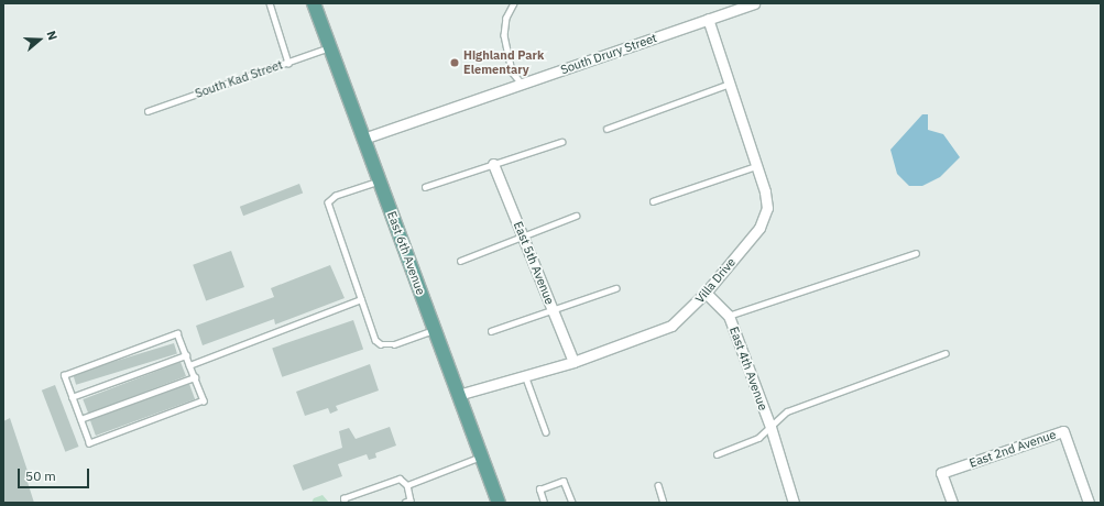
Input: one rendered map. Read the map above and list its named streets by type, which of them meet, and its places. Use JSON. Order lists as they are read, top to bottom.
{
  "streets": {
    "main road": ["East 6th Avenue"],
    "street": [
      "South Drury Street",
      "East 5th Avenue",
      "Villa Drive",
      "East 4th Avenue",
      "East 2nd Avenue"
    ],
    "lane": ["South Kad Street"]
  },
  "crossings": [
    ["South Drury Street", "East 6th Avenue"],
    ["South Drury Street", "Villa Drive"],
    ["South Kad Street", "East 6th Avenue"],
    ["East 6th Avenue", "Villa Drive"],
    ["East 5th Avenue", "Villa Drive"],
    ["Villa Drive", "East 4th Avenue"]
  ],
  "places": ["Highland Park Elementary"],
  "scale_bar": "50 m",
  "north": "right"
}
